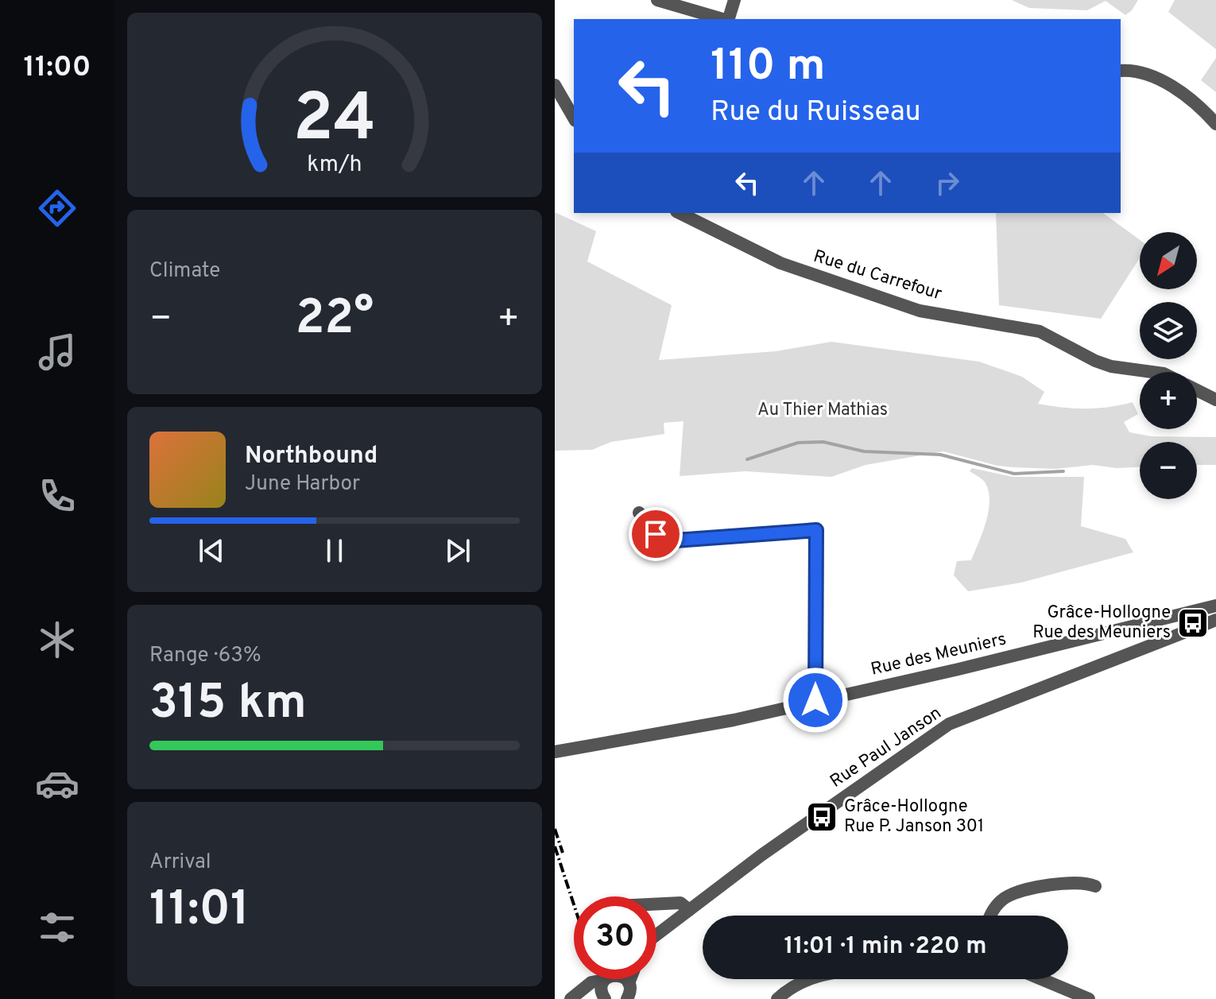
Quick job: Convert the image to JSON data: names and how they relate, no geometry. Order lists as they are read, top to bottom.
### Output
{
  "streets": {
    "street": ["Rue du Carrefour", "Rue des Meuniers", "Rue Paul Janson"]
  },
  "parks": ["Au Thier Mathias"],
  "places": {
    "bus stop": ["Grâce-Hollogne Rue des Meuniers", "Grâce-Hollogne Rue P. Janson 301"]
  },
  "north": "bottom left",
  "page": {
    "tabs": "11:00",
    "turn": ["110 m", "Rue du Ruisseau"],
    "tile": [
      "Climate",
      ["Range · 63%", "315 km"],
      ["Arrival", "11:01"]
    ],
    "map_buttons": ["+", "−"],
    "heat": ["−", "22°", "+"],
    "song": ["Northbound", "June Harbor"],
    "limit": "30",
    "trip": "11:01 · 1 min · 220 m",
    "gauge": ["24", "km/h"]
  }
}
